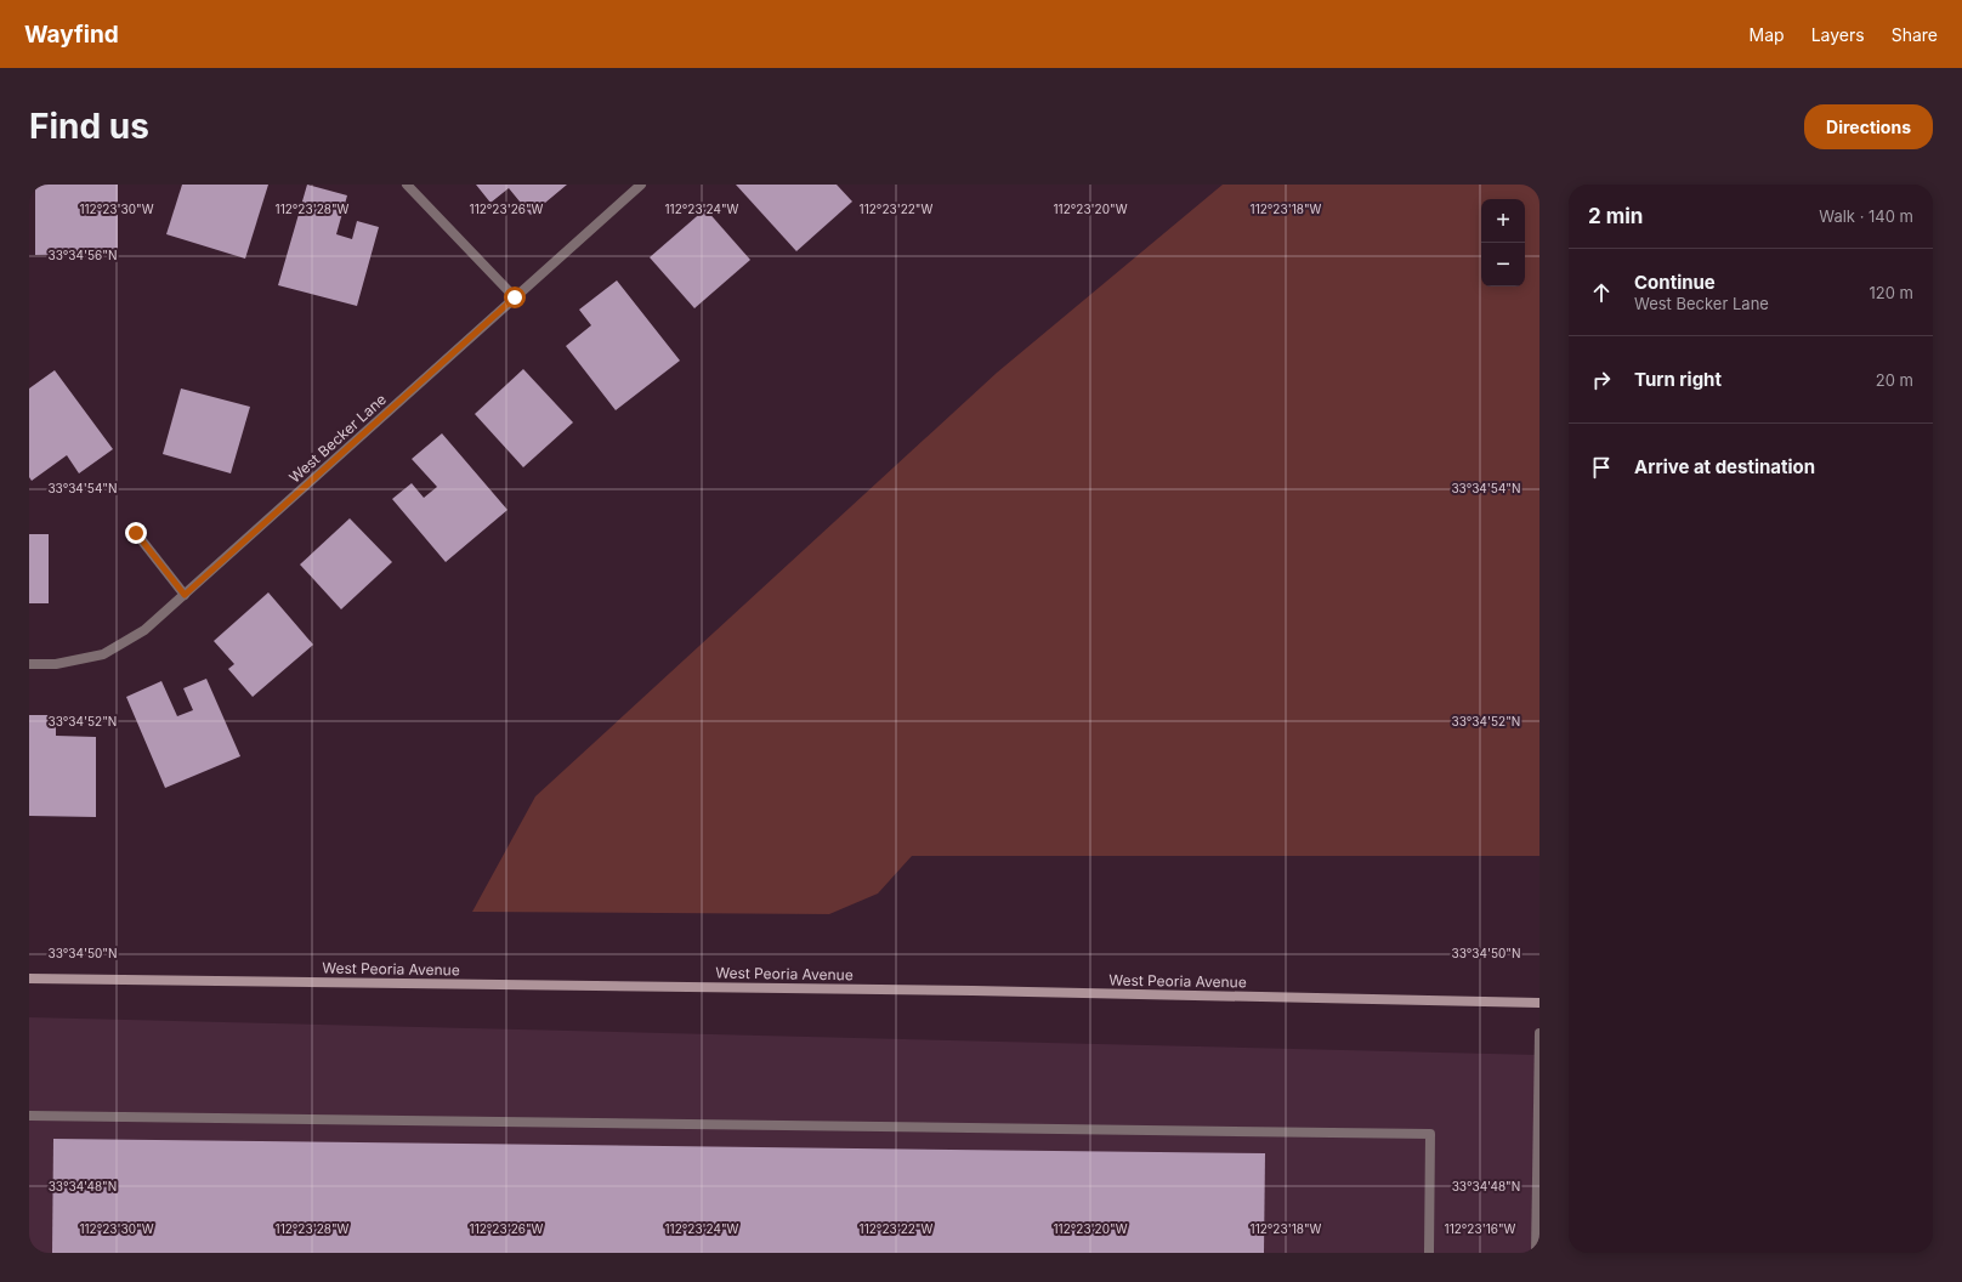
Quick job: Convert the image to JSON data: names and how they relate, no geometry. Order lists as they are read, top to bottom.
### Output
{
  "streets": {
    "main road": ["West Peoria Avenue"],
    "street": ["West Becker Lane"]
  },
  "page": {
    "header": "Wayfind",
    "nav": ["Map", "Layers", "Share"],
    "buttons": "Directions",
    "title": "Find us",
    "heading": ["2 min", "Walk · 140 m"],
    "map_buttons": ["+", "−"],
    "list": [
      ["Continue", "West Becker Lane", "120 m"],
      ["Turn right", "20 m"],
      "Arrive at destination"
    ]
  },
  "coordinates": [
    "112°23'30\"W",
    "112°23'28\"W",
    "112°23'26\"W",
    "112°23'24\"W",
    "112°23'22\"W",
    "112°23'20\"W",
    "112°23'18\"W",
    "33°34'56\"N",
    "33°34'54\"N",
    "33°34'52\"N",
    "33°34'50\"N",
    "33°34'48\"N",
    "112°23'16\"W"
  ]
}
